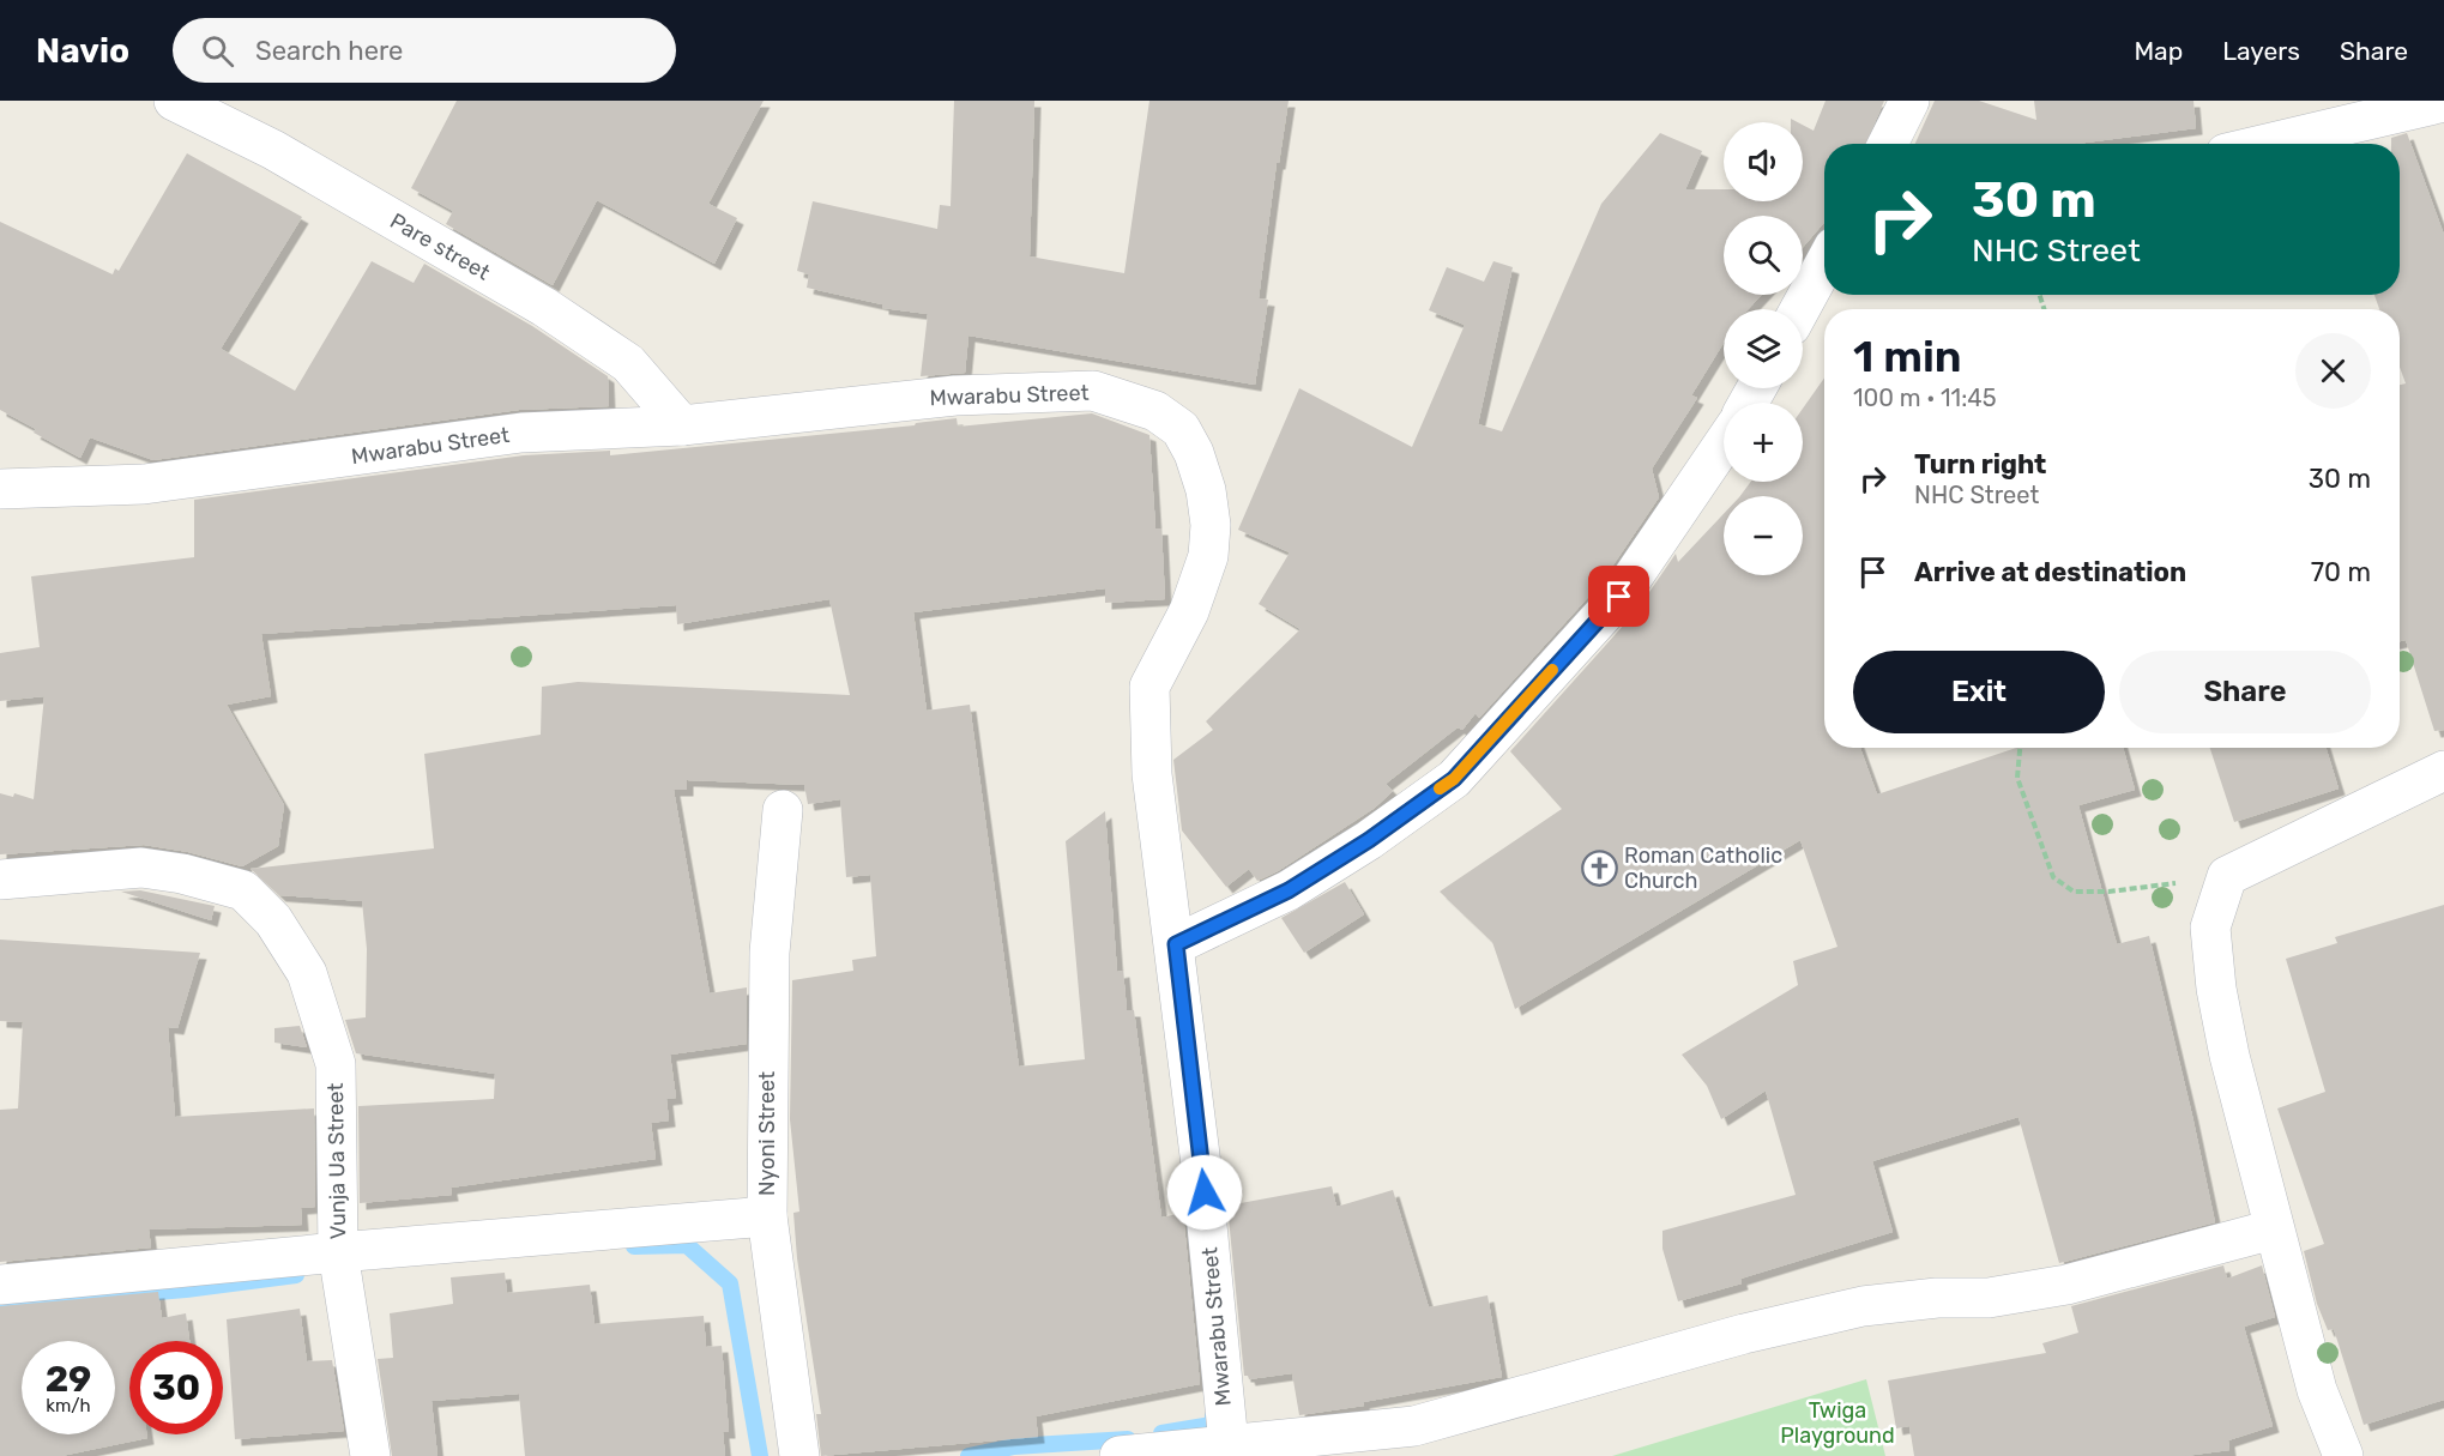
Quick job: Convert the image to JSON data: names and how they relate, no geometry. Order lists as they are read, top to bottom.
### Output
{
  "streets": {
    "street": [
      "Pare street",
      "Mwarabu Street",
      "Nyoni Street",
      "Vunja Ua Street"
    ]
  },
  "crossings": [
    ["Pare street", "Mwarabu Street"]
  ],
  "parks": ["Twiga Playground"],
  "places": {
    "church": ["Roman Catholic Church"]
  },
  "page": {
    "header": "Navio",
    "search": "Search here",
    "nav": ["Map", "Layers", "Share"],
    "map_buttons": ["+", "−"],
    "turn": ["30 m", "NHC Street"],
    "heading": ["1 min", "100 m · 11:45"],
    "list": [
      {
        "name": "Turn right",
        "note": "NHC Street",
        "value": "30 m"
      },
      {
        "name": "Arrive at destination",
        "value": "70 m"
      }
    ],
    "buttons": ["Exit", "Share"],
    "speed": "29 km/h",
    "limit": "30"
  }
}
